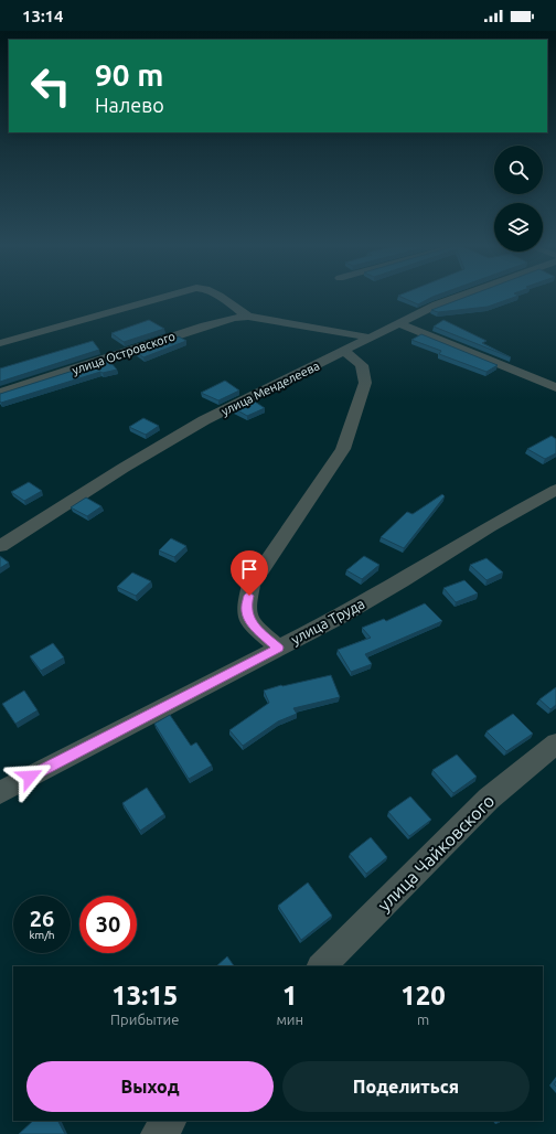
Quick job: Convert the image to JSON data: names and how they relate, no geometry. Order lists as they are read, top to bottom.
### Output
{
  "streets": {
    "street": [
      "улица Островского",
      "улица Менделеева",
      "улица Труда",
      "улица Чайковского"
    ]
  },
  "page": {
    "status": "13:14",
    "turn": ["90 m", "Налево"],
    "speed": "26 km/h",
    "limit": "30",
    "eta": [
      "13:15",
      "Прибытие",
      "1",
      "мин",
      "120",
      "m"
    ],
    "buttons": ["Выход", "Поделиться"]
  }
}
